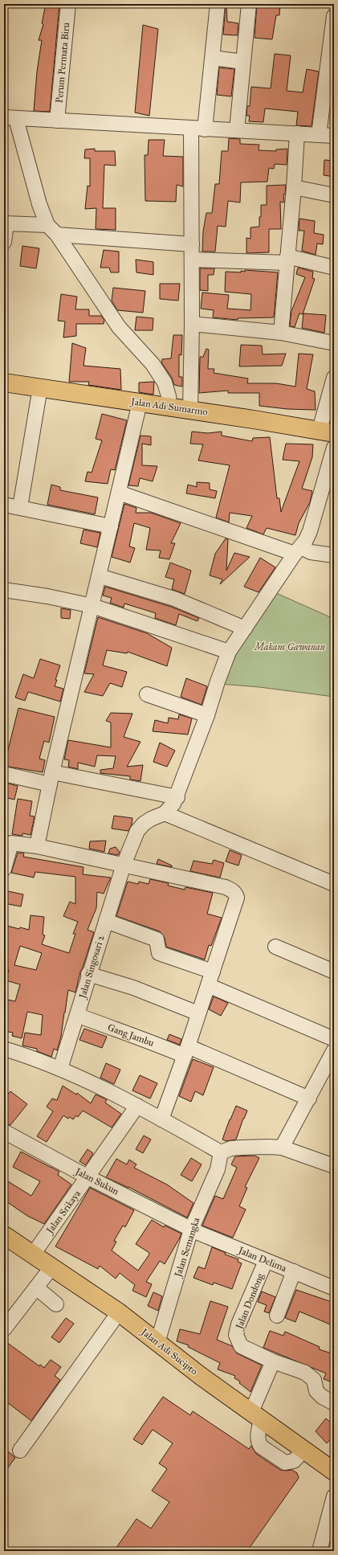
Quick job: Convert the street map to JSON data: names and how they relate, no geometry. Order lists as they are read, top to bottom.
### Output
{
  "streets": {
    "main road": ["Jalan Adi Sumarmo", "Jalan Adi Sucipto"],
    "street": [
      "Perum Permata Biru",
      "Jalan Singosari 2",
      "Gang Jambu",
      "Jalan Sukun",
      "Jalan Srikaya",
      "Jalan Semangka",
      "Jalan Delima",
      "Jalan Dondong"
    ]
  },
  "crossings": [
    ["Jalan Singosari 2", "Gang Jambu"],
    ["Jalan Sukun", "Jalan Srikaya"],
    ["Jalan Sukun", "Jalan Semangka"],
    ["Jalan Sukun", "Jalan Delima"],
    ["Jalan Srikaya", "Jalan Adi Sucipto"],
    ["Jalan Semangka", "Jalan Delima"],
    ["Jalan Semangka", "Jalan Adi Sucipto"],
    ["Jalan Delima", "Jalan Dondong"]
  ],
  "parks": ["Makam Gawanan"]
}
